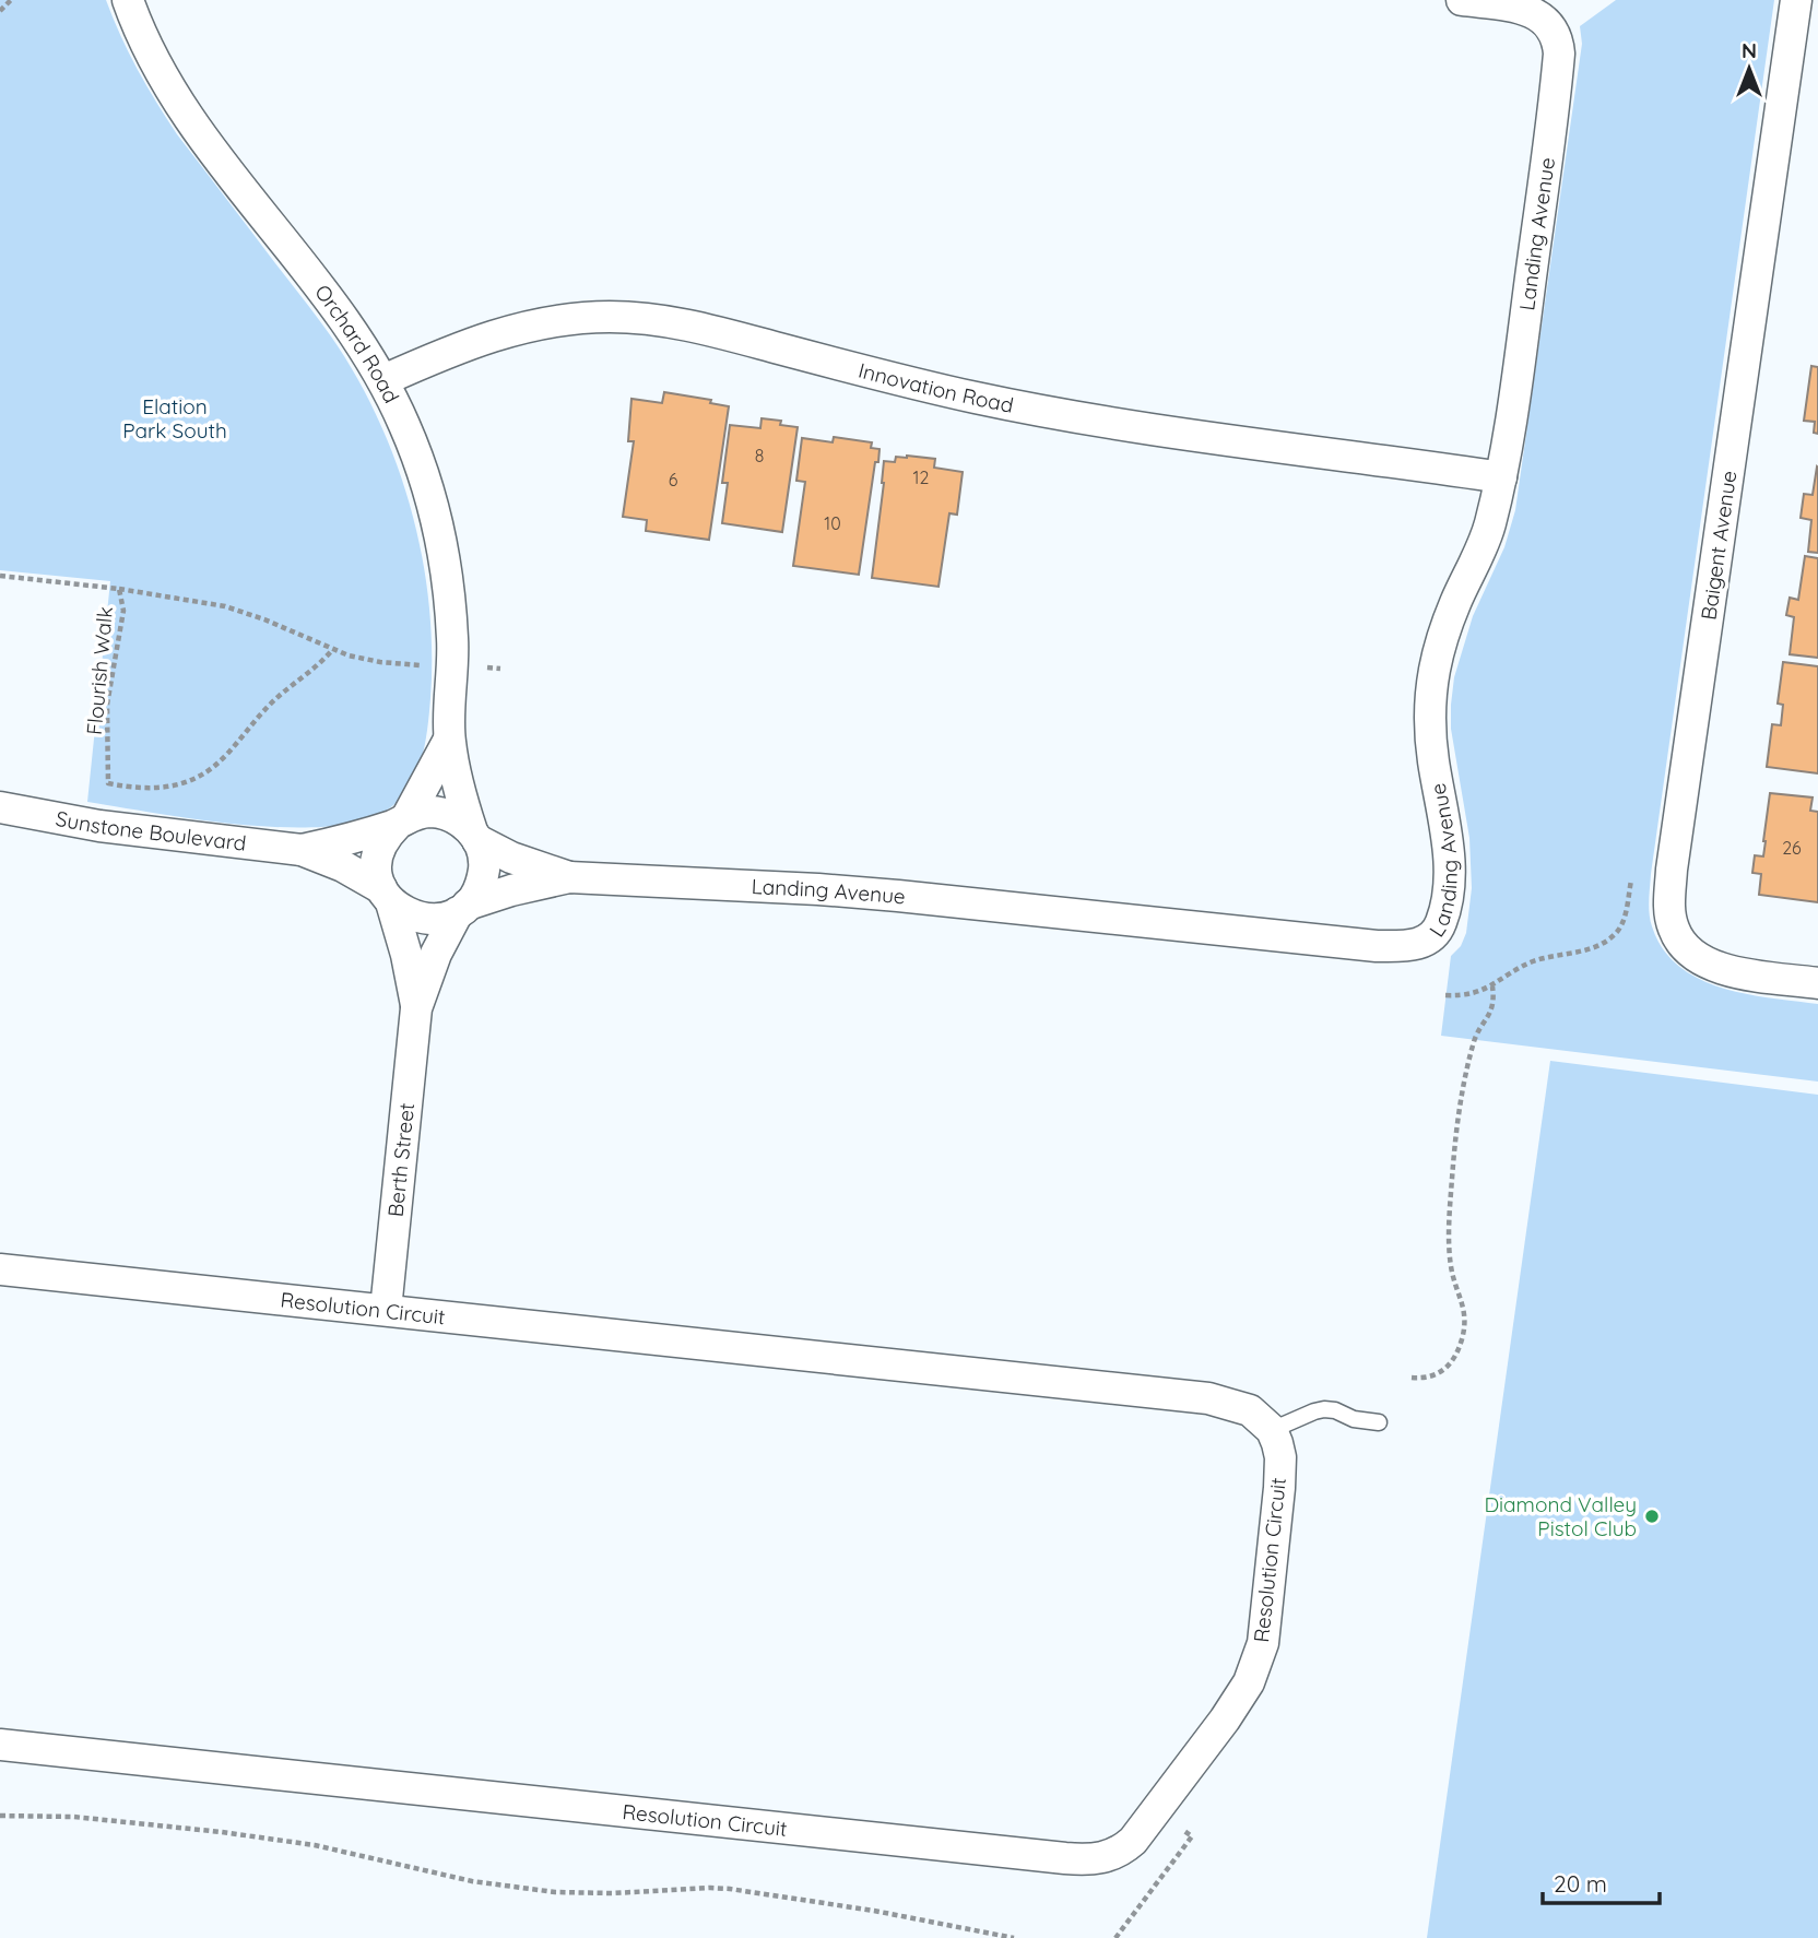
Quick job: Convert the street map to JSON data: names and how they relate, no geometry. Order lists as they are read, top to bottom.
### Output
{
  "streets": {
    "street": [
      "Landing Avenue",
      "Orchard Road",
      "Innovation Road",
      "Baigent Avenue",
      "Sunstone Boulevard",
      "Berth Street",
      "Resolution Circuit"
    ],
    "path": ["Flourish Walk"]
  },
  "crossings": [
    ["Landing Avenue", "Orchard Road"],
    ["Landing Avenue", "Innovation Road"],
    ["Landing Avenue", "Sunstone Boulevard"],
    ["Landing Avenue", "Berth Street"],
    ["Orchard Road", "Innovation Road"],
    ["Orchard Road", "Sunstone Boulevard"],
    ["Orchard Road", "Berth Street"],
    ["Sunstone Boulevard", "Berth Street"],
    ["Berth Street", "Resolution Circuit"]
  ],
  "parks": ["Elation Park South"],
  "places": ["Diamond Valley Pistol Club"],
  "house_numbers": [
    "8",
    "12",
    "6",
    "10",
    "26"
  ],
  "scale_bar": "20 m",
  "north": "top"
}
